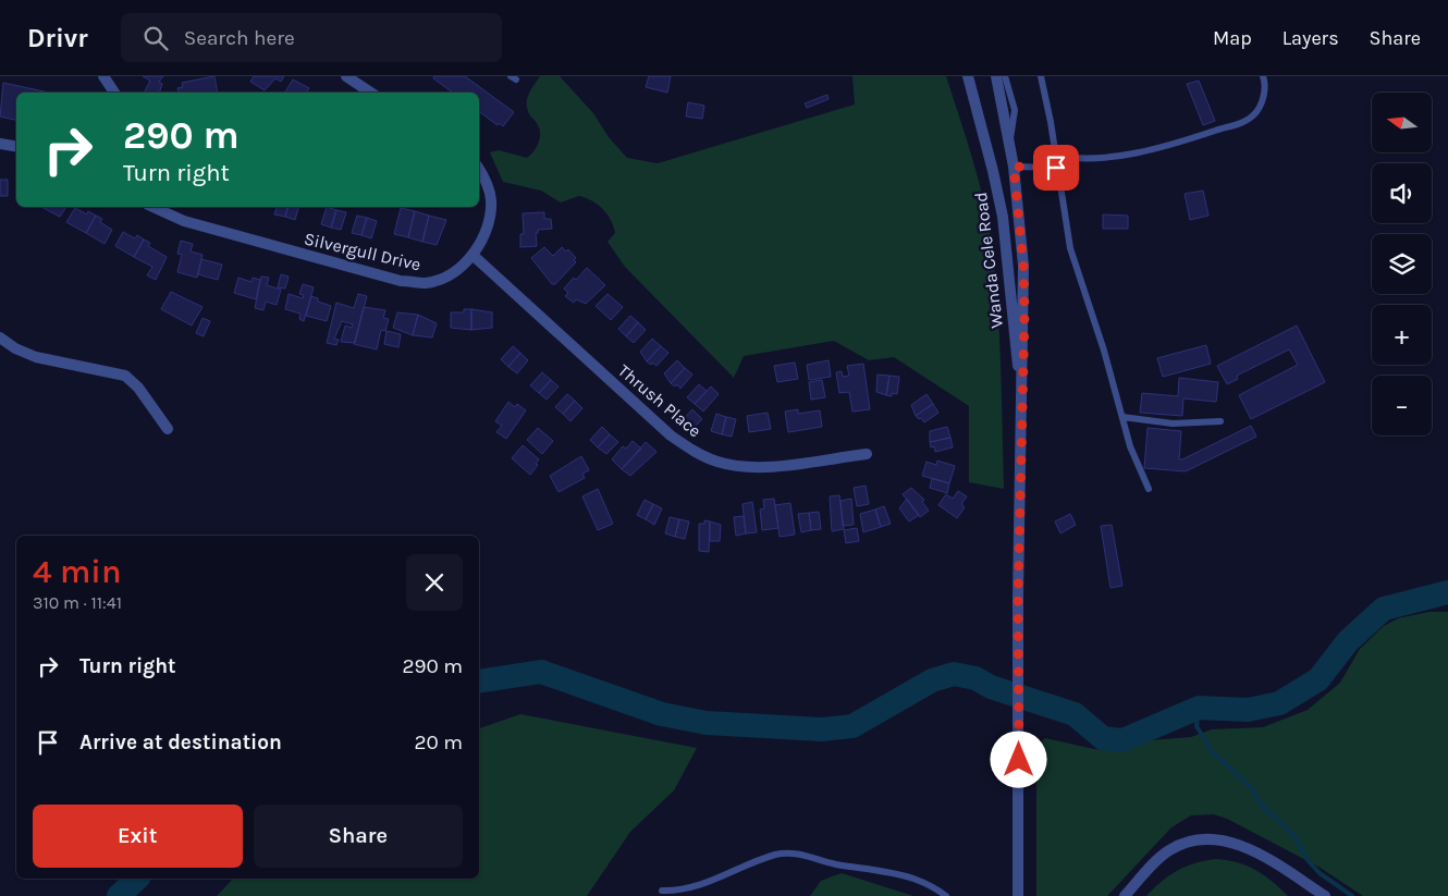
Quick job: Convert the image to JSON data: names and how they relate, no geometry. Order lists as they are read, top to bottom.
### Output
{
  "streets": {
    "street": ["Silvergull Drive", "Wanda Cele Road", "Thrush Place"]
  },
  "crossings": [
    ["Silvergull Drive", "Thrush Place"]
  ],
  "north": "left",
  "page": {
    "header": "Drivr",
    "search": "Search here",
    "nav": ["Map", "Layers", "Share"],
    "map_buttons": ["+", "−"],
    "turn": ["290 m", "Turn right"],
    "heading": ["4 min", "310 m · 11:41"],
    "list": [
      {
        "name": "Turn right",
        "value": "290 m"
      },
      {
        "name": "Arrive at destination",
        "value": "20 m"
      }
    ],
    "buttons": ["Exit", "Share"]
  }
}
